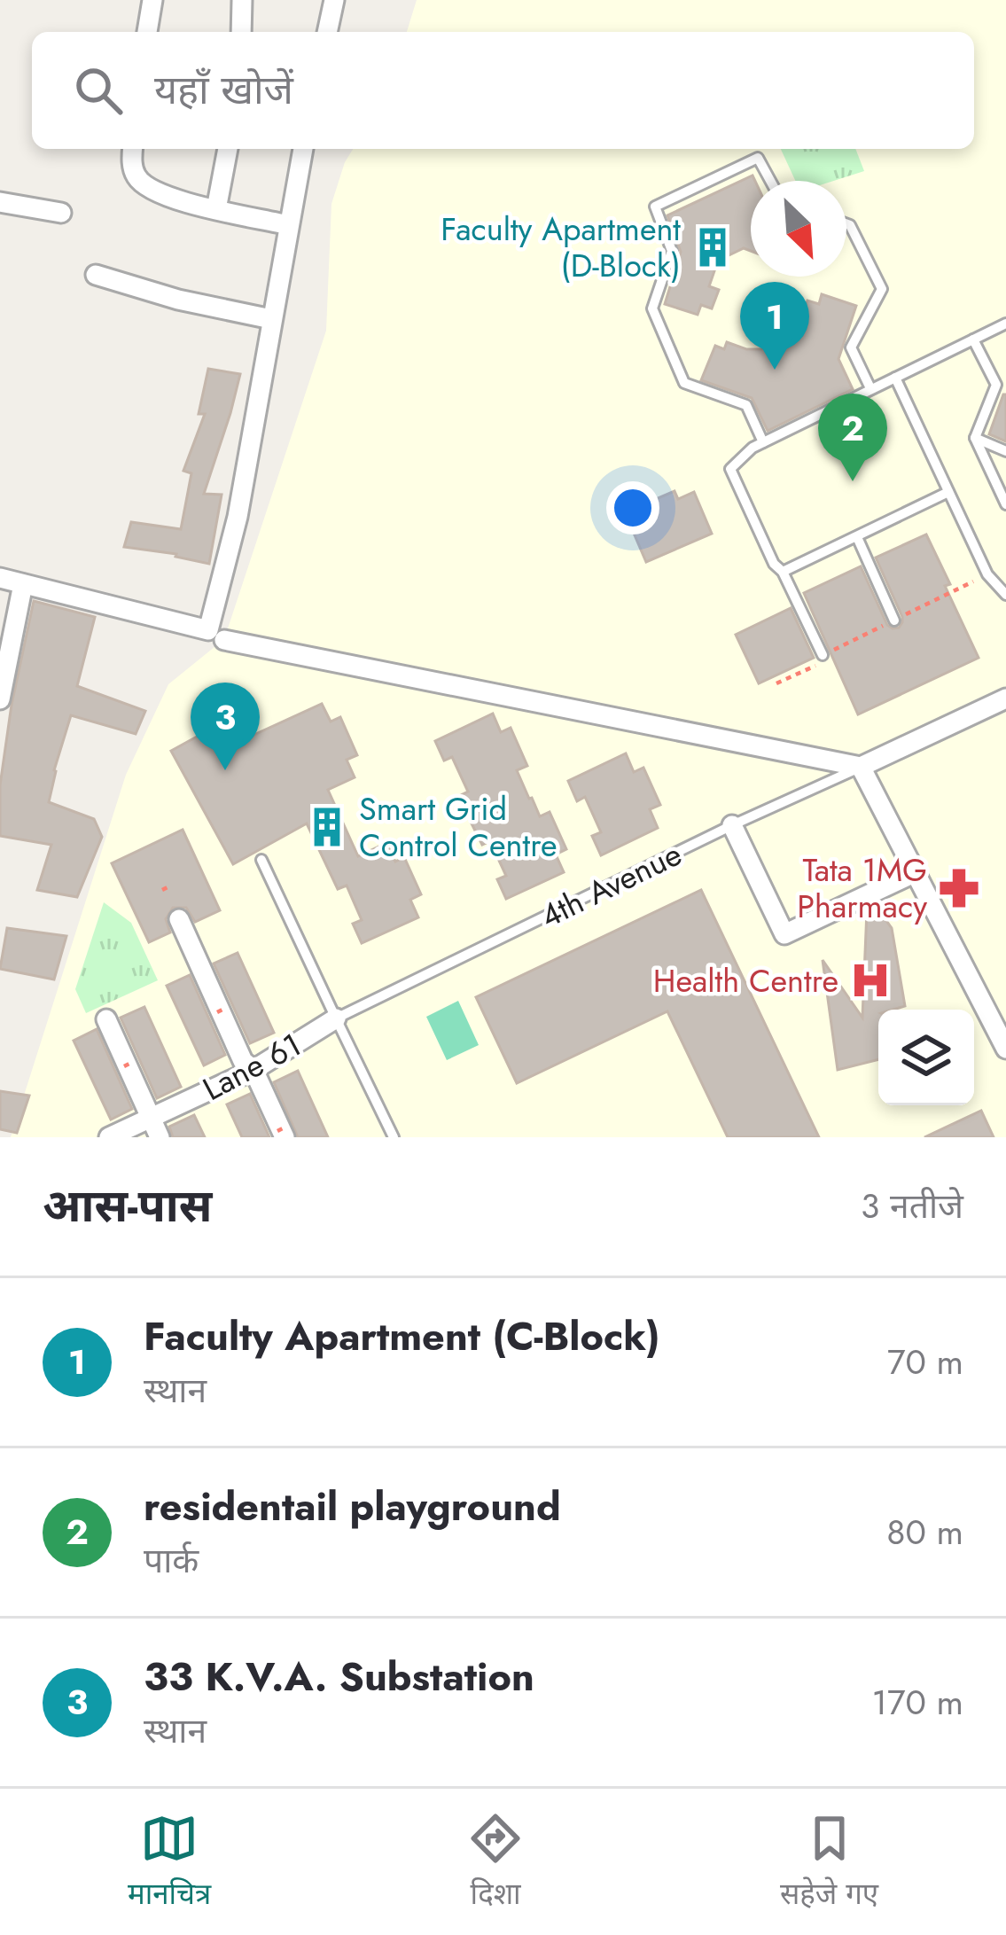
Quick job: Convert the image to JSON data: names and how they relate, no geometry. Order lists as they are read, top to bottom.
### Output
{
  "streets": {
    "street": ["4th Avenue", "Lane 61"]
  },
  "crossings": [
    ["4th Avenue", "Lane 61"]
  ],
  "places": {
    "building": ["Faculty Apartment (D-Block)", "Smart Grid Control Centre"],
    "pharmacy": ["Tata 1MG Pharmacy"],
    "hospital": ["Health Centre"]
  },
  "north": "bottom right",
  "page": {
    "search": "यहाँ खोजें",
    "pins": ["1", "2", "3"],
    "heading": ["आस-पास", "3 नतीजे"],
    "list": [
      {
        "mark": "1",
        "name": "Faculty Apartment (C-Block)",
        "note": "स्थान",
        "value": "70 m"
      },
      {
        "mark": "2",
        "name": "residentail playground",
        "note": "पार्क",
        "value": "80 m"
      },
      {
        "mark": "3",
        "name": "33 K.V.A. Substation",
        "note": "स्थान",
        "value": "170 m"
      }
    ],
    "nav": ["मानचित्र", "दिशा", "सहेजे गए"]
  }
}
